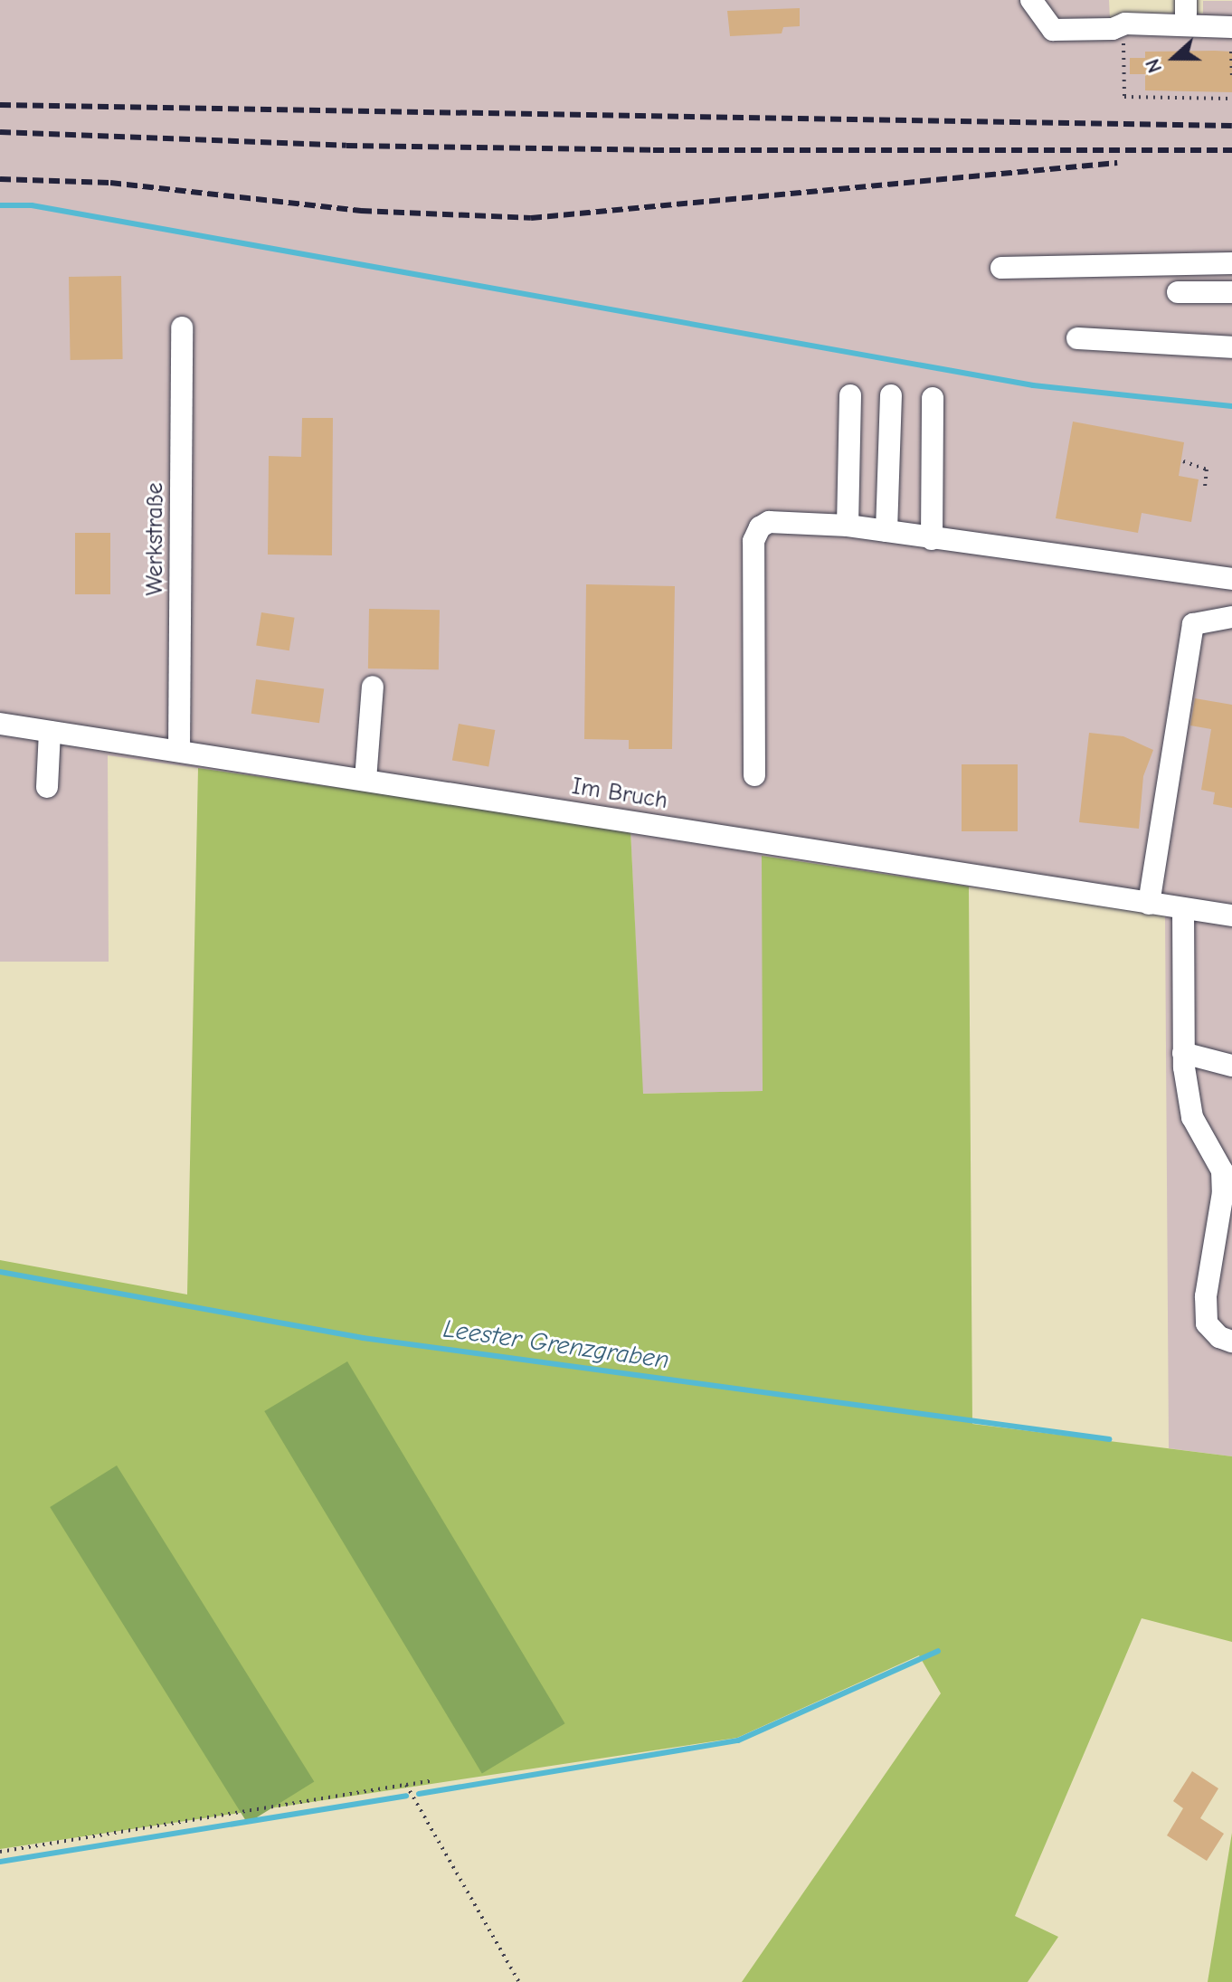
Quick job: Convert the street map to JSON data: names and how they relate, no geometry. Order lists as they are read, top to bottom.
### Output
{
  "streets": {
    "street": ["Werkstraße", "Im Bruch"]
  },
  "crossings": [
    ["Werkstraße", "Im Bruch"]
  ],
  "water": ["Leester Grenzgraben"],
  "north": "left"
}
